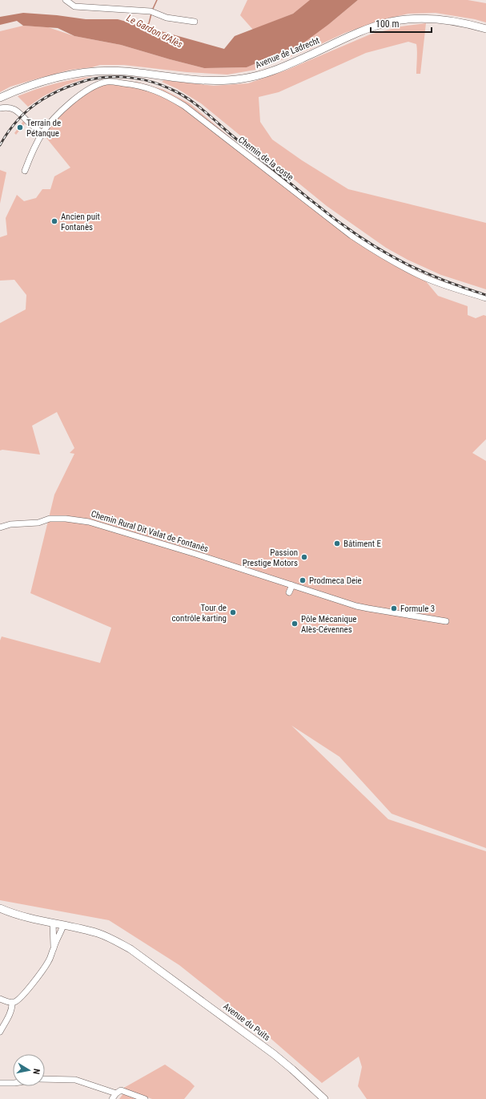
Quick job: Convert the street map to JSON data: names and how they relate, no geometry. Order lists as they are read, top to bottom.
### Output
{
  "streets": {
    "main road": ["Avenue de Ladrecht", "Avenue du Puits"],
    "street": ["Chemin de la coste", "Chemin Rural Dit Valat de Fontanès"]
  },
  "water": ["Le Gardon d'Alès"],
  "places": [
    "Terrain de Pétanque",
    "Ancien puit Fontanès",
    "Bâtiment E",
    "Passion Prestige Motors",
    "Prodmeca Deie",
    "Formule 3",
    "Tour de contrôle karting",
    "Pôle Mécanique Alès-Cévennes"
  ],
  "scale_bar": "100 m",
  "north": "right"
}
